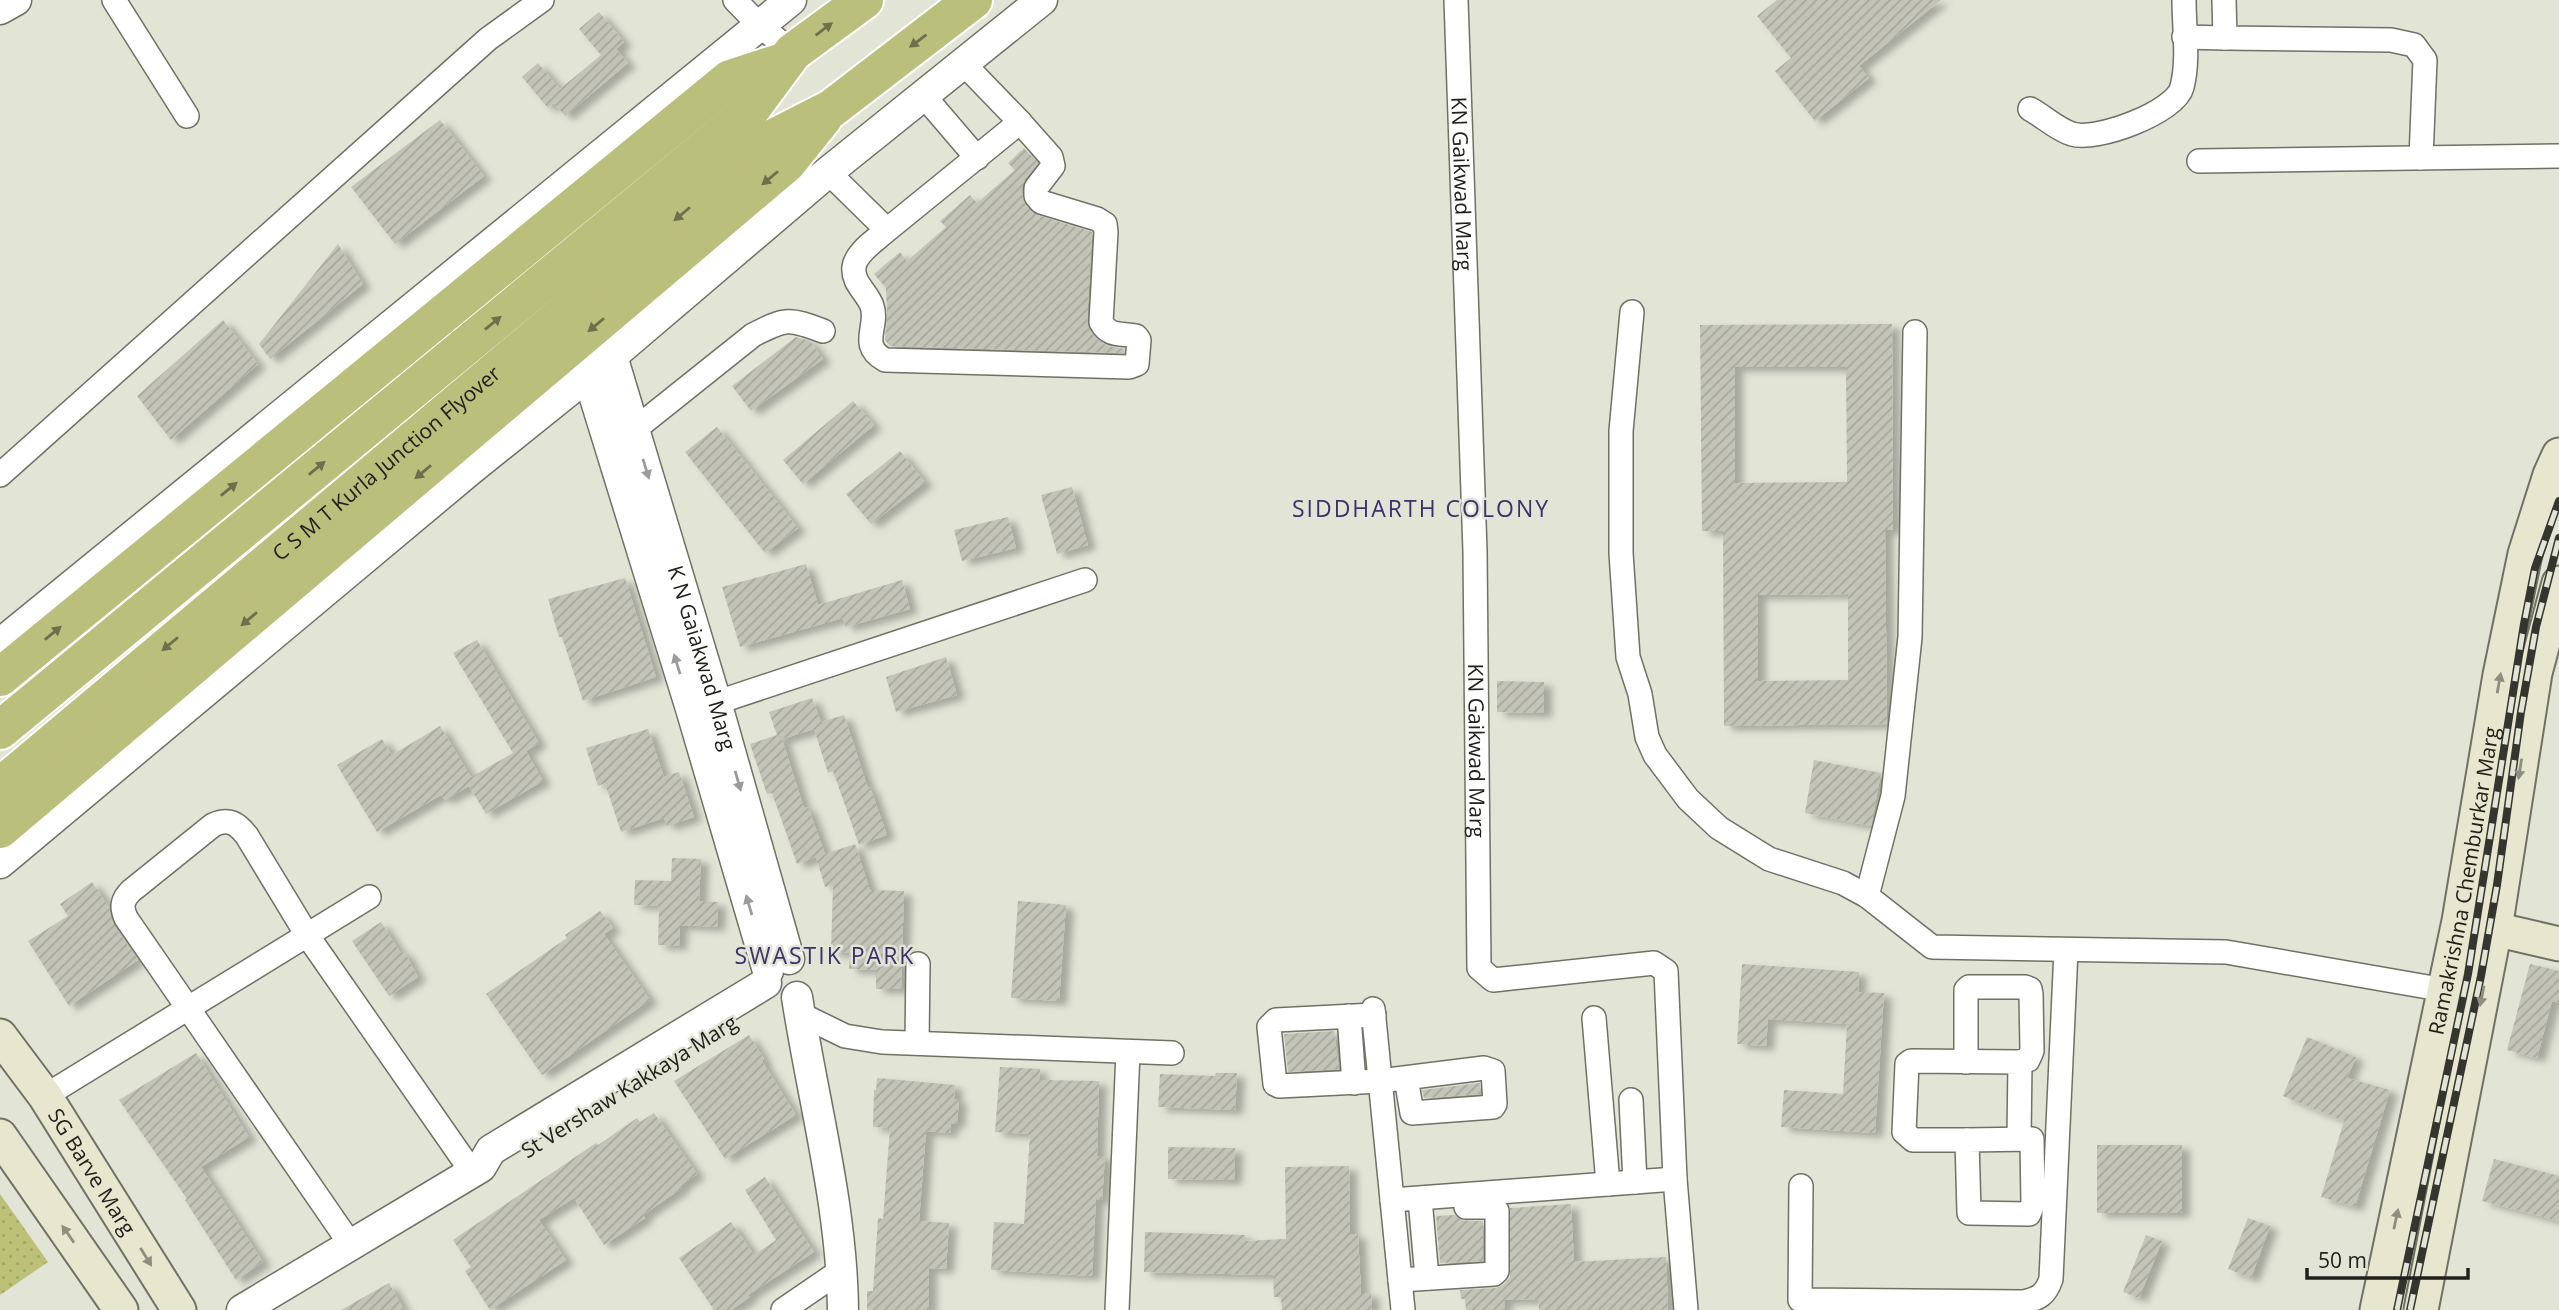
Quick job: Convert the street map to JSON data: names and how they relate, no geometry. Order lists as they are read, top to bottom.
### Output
{
  "streets": {
    "highway": ["C S M T Kurla Junction Flyover"],
    "main road": ["Ramakrishna Chemburkar Marg", "SG Barve Marg"],
    "street": ["KN Gaikwad Marg", "K N Gaiakwad Marg", "St Vershaw Kakkaya Marg"]
  },
  "crossings": [
    ["K N Gaiakwad Marg", "St Vershaw Kakkaya Marg"]
  ],
  "districts": ["SIDDHARTH COLONY", "SWASTIK PARK"],
  "scale_bar": "50 m"
}
